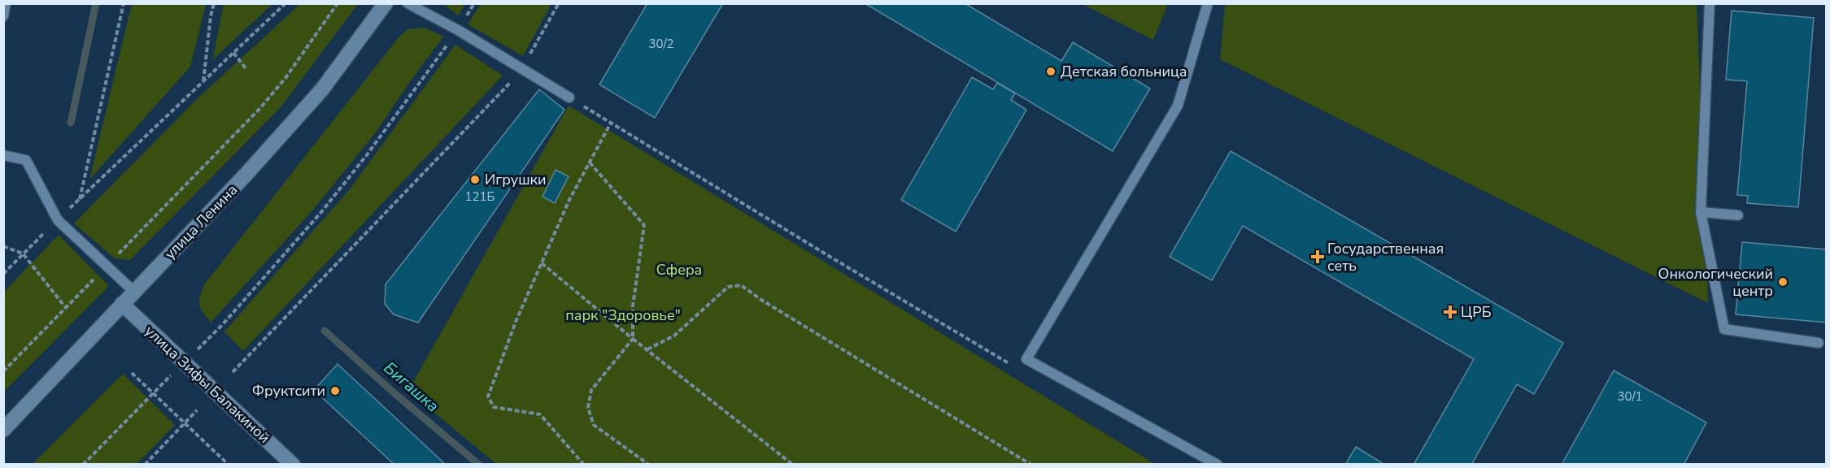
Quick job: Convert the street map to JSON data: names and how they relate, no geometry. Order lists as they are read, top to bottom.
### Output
{
  "streets": {
    "main road": ["улица Ленина", "улица Зифы Балакиной"]
  },
  "crossings": [
    ["улица Ленина", "улица Зифы Балакиной"]
  ],
  "water": ["Бигашка"],
  "parks": ["Сфера", "парк \"Здоровье\""],
  "places": {
    "other": [
      "Детская больница",
      "Игрушки",
      "Онкологический центр",
      "Фруктсити"
    ],
    "health": ["Государственная сеть", "ЦРБ"]
  },
  "house_numbers": ["30/2", "121Б", "30/1"]
}
